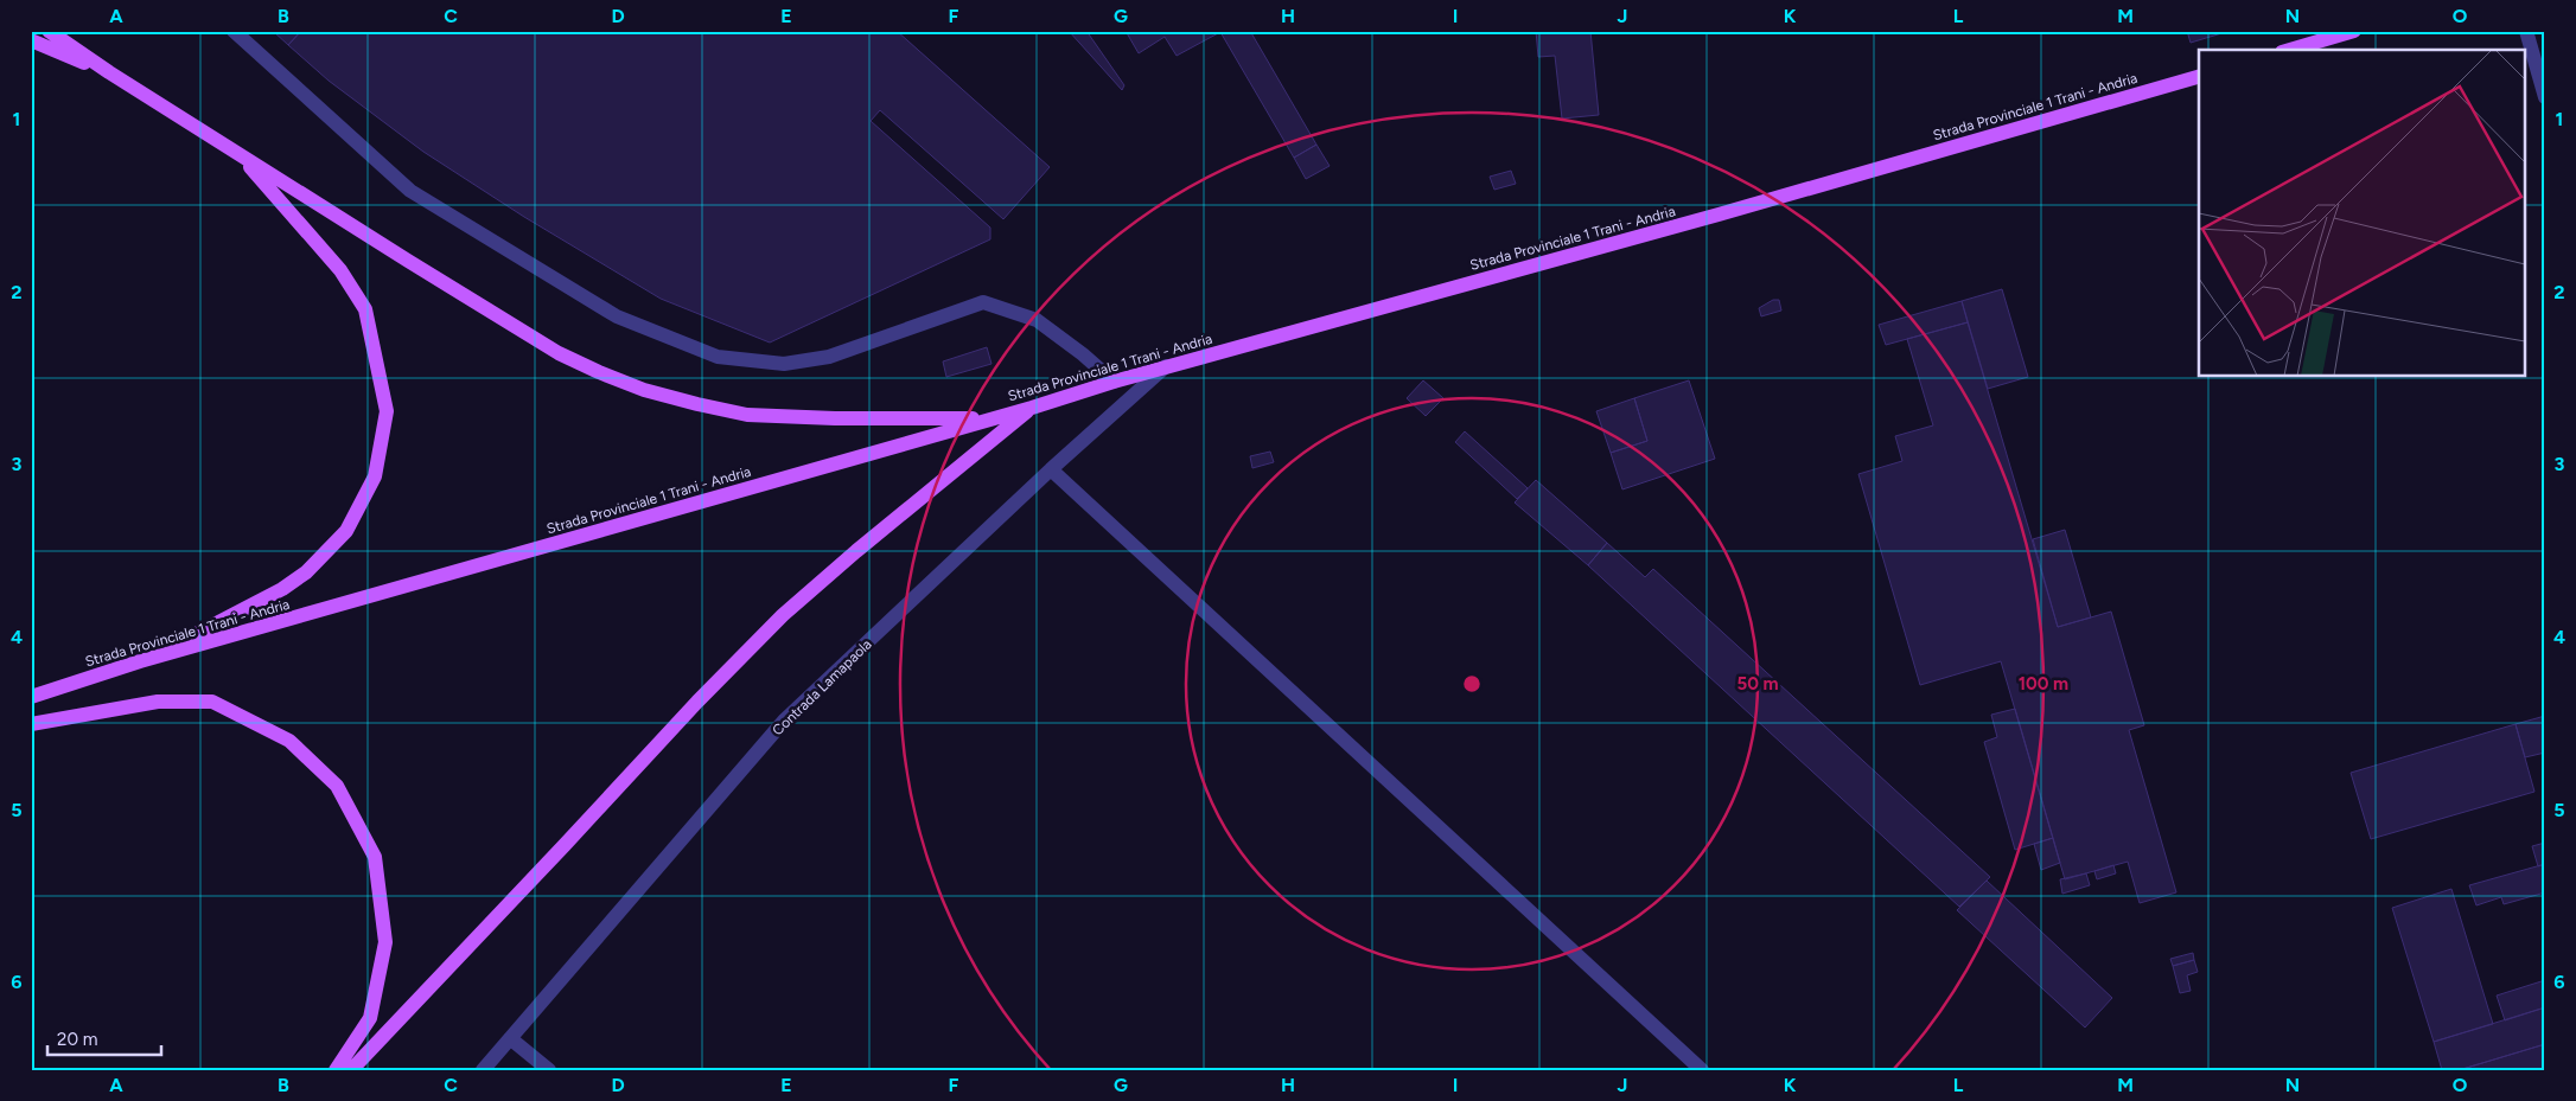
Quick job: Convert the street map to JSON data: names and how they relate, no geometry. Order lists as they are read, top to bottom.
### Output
{
  "streets": {
    "main road": ["Strada Provinciale 1 Trani - Andria"],
    "street": ["Contrada Lamapaola"]
  },
  "crossings": [
    ["Strada Provinciale 1 Trani - Andria", "Contrada Lamapaola"]
  ],
  "scale_bar": "20 m",
  "grid": {
    "columns": [
      "A",
      "B",
      "C",
      "D",
      "E",
      "F",
      "G",
      "H",
      "I",
      "J",
      "K",
      "L",
      "M",
      "N",
      "O"
    ],
    "rows": [
      "1",
      "2",
      "3",
      "4",
      "5",
      "6"
    ]
  },
  "rings": ["50 m", "100 m"]
}
